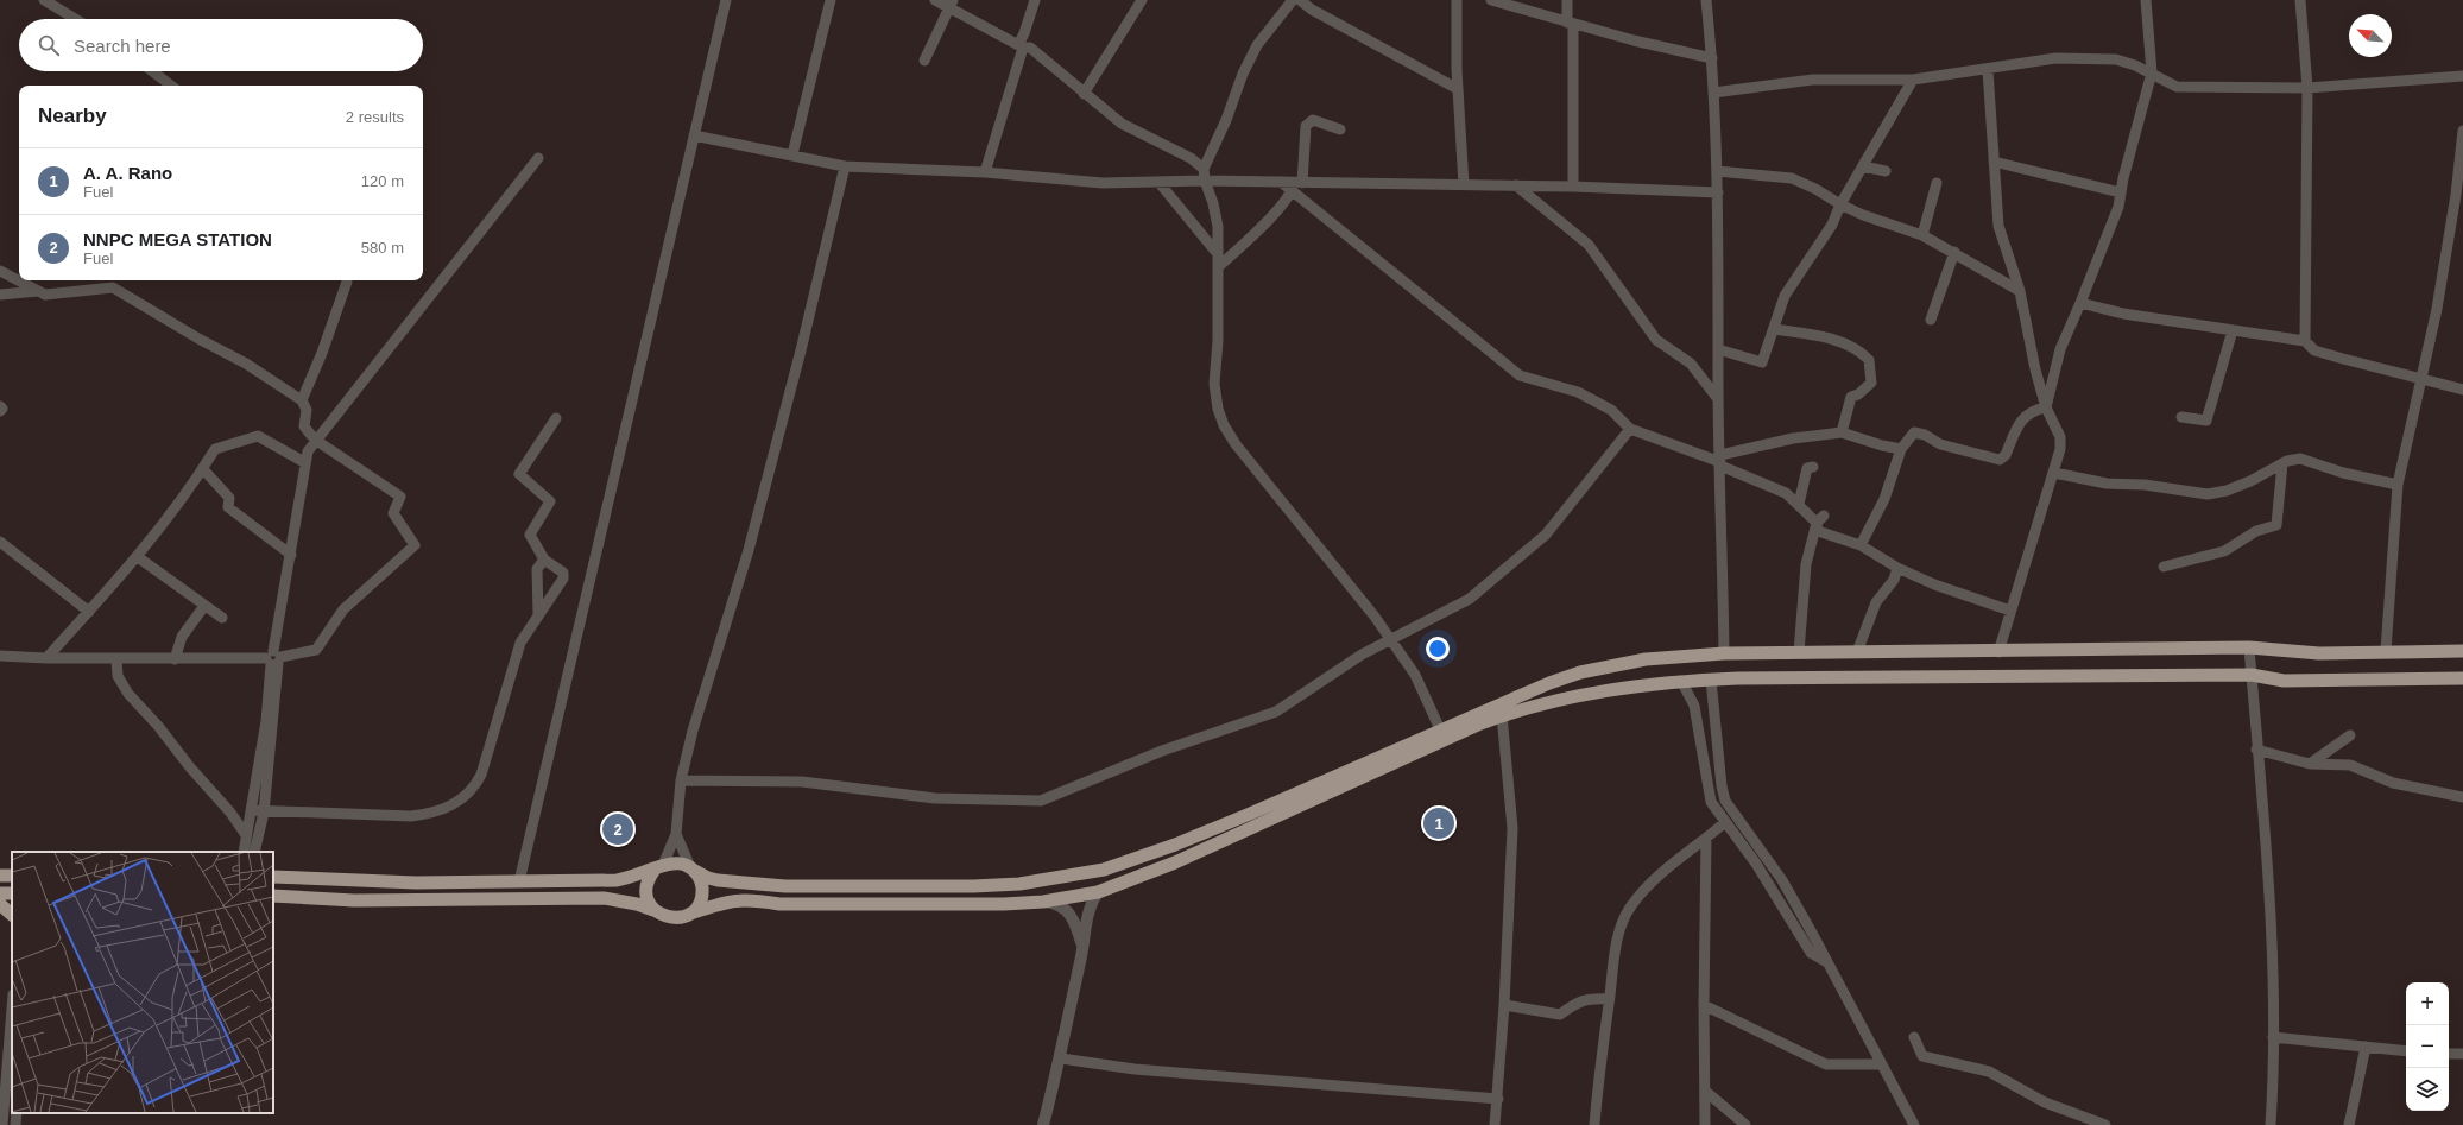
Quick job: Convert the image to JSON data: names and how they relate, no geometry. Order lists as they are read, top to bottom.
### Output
{
  "north": "top left",
  "page": {
    "search": "Search here",
    "heading": ["Nearby", "2 results"],
    "list": [
      {
        "mark": "1",
        "name": "A. A. Rano",
        "note": "Fuel",
        "value": "120 m"
      },
      {
        "mark": "2",
        "name": "NNPC MEGA STATION",
        "note": "Fuel",
        "value": "580 m"
      }
    ],
    "pins": ["1", "2"],
    "map_buttons": ["+", "−"]
  }
}
